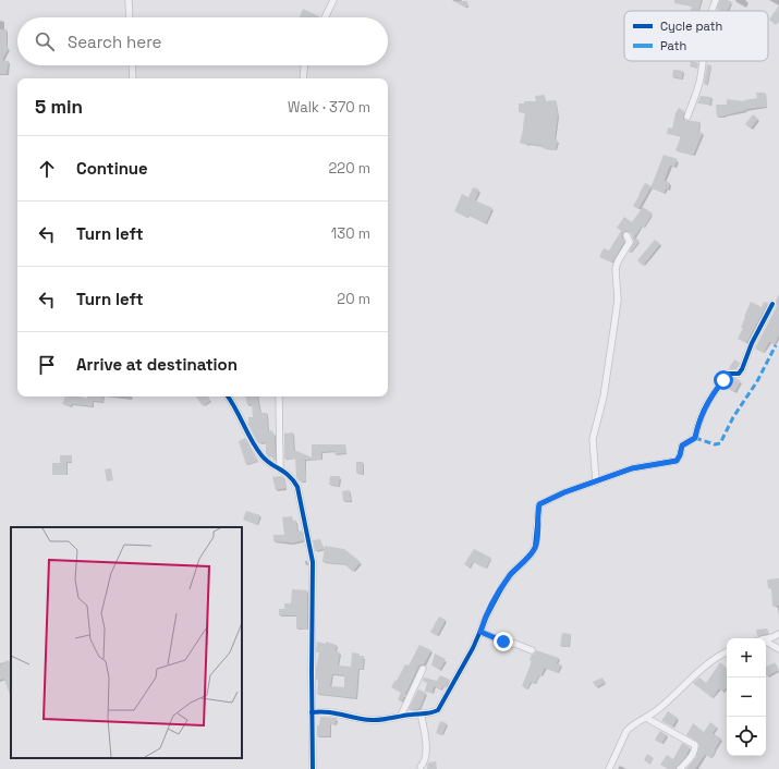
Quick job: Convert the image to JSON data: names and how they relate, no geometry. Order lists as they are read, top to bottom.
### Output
{
  "legend": ["Cycle path", "Path"],
  "page": {
    "search": "Search here",
    "heading": ["5 min", "Walk · 370 m"],
    "list": [
      ["Continue", "220 m"],
      ["Turn left", "130 m"],
      ["Turn left", "20 m"],
      "Arrive at destination"
    ],
    "map_buttons": ["+", "−"]
  }
}
